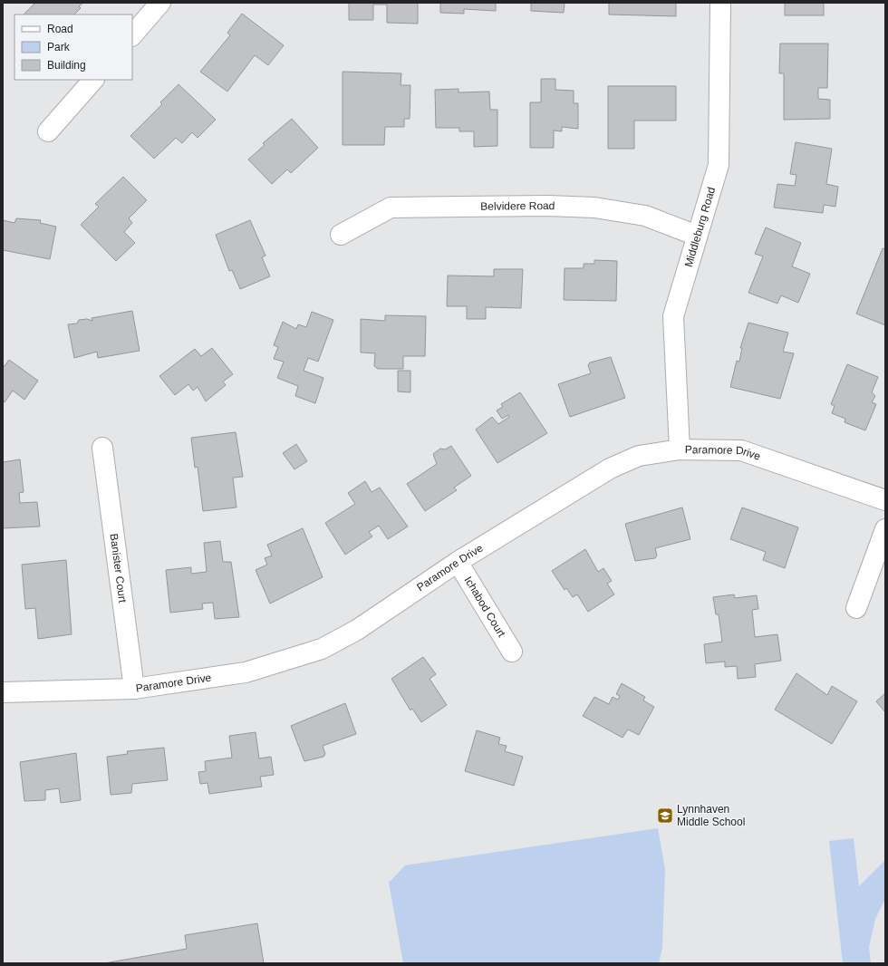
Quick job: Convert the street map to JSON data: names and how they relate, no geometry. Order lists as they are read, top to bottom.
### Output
{
  "streets": {
    "street": [
      "Belvidere Road",
      "Middleburg Road",
      "Paramore Drive",
      "Banister Court",
      "Ichabod Court"
    ]
  },
  "crossings": [
    ["Belvidere Road", "Middleburg Road"],
    ["Middleburg Road", "Paramore Drive"],
    ["Paramore Drive", "Banister Court"],
    ["Paramore Drive", "Ichabod Court"]
  ],
  "places": {
    "school or university": ["Lynnhaven Middle School"]
  },
  "legend": ["Road", "Park", "Building"]
}
